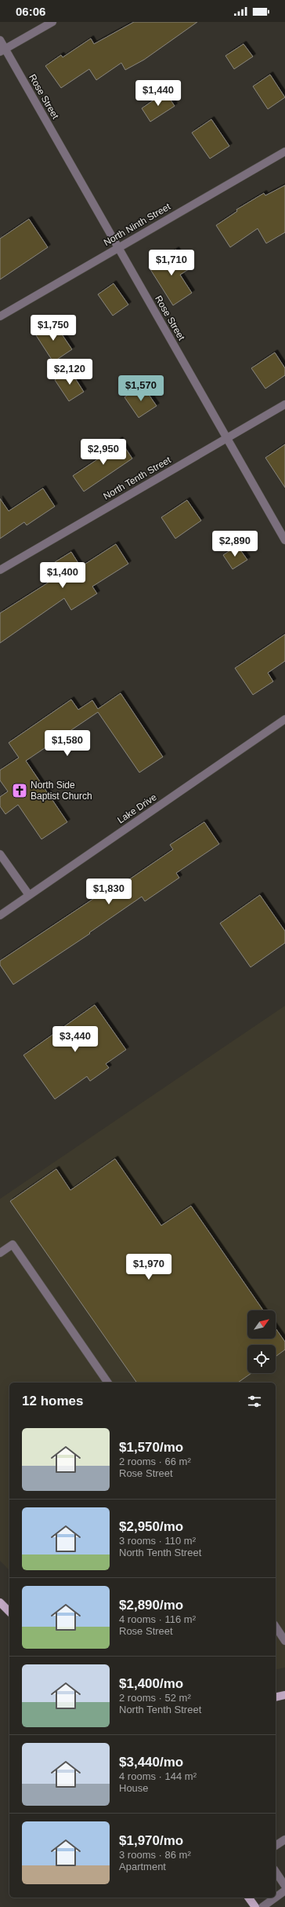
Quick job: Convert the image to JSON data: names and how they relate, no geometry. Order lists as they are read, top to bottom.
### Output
{
  "streets": {
    "street": [
      "Rose Street",
      "North Ninth Street",
      "North Tenth Street",
      "Lake Drive"
    ]
  },
  "crossings": [
    ["Rose Street", "North Ninth Street"],
    ["Rose Street", "North Tenth Street"]
  ],
  "places": {
    "church": ["North Side Baptist Church"]
  },
  "north": "top right",
  "page": {
    "status": "06:06",
    "price": [
      "$1,440",
      "$1,710",
      "$1,750",
      "$2,120",
      "$1,570",
      "$2,950",
      "$2,890",
      "$1,400",
      "$1,580",
      "$1,830",
      "$3,440",
      "$1,970"
    ],
    "heading": "12 homes",
    "list": [
      {
        "name": "$1,570/mo",
        "note": "2 rooms · 66 m² · Rose Street"
      },
      {
        "name": "$2,950/mo",
        "note": "3 rooms · 110 m² · North Tenth Street"
      },
      {
        "name": "$2,890/mo",
        "note": "4 rooms · 116 m² · Rose Street"
      },
      {
        "name": "$1,400/mo",
        "note": "2 rooms · 52 m² · North Tenth Street"
      },
      {
        "name": "$3,440/mo",
        "note": "4 rooms · 144 m² · House"
      },
      {
        "name": "$1,970/mo",
        "note": "3 rooms · 86 m² · Apartment"
      }
    ]
  }
}
